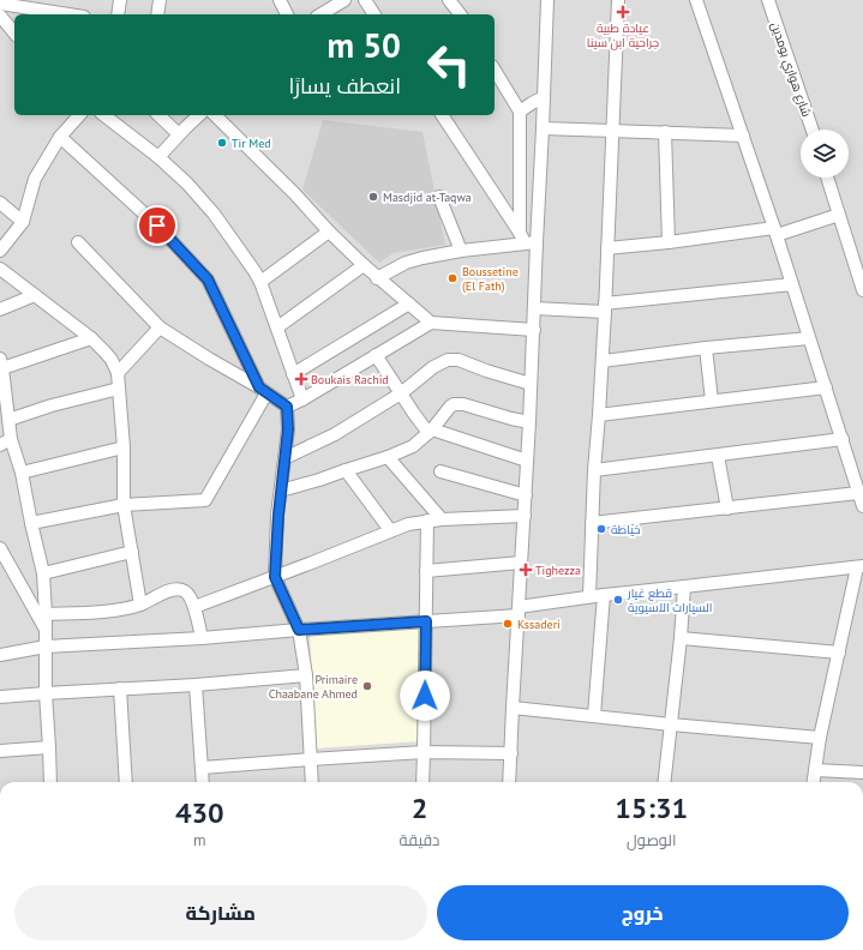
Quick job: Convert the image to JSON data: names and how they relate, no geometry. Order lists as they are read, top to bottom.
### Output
{
  "streets": {
    "street": ["شارع هواري بومدين"]
  },
  "places": {
    "health": ["عيادة طبية جراحية ابن سينا", "Boukais Rachid", "Tighezza"],
    "other": [
      "Tir Med",
      "Masdjid at-Taqwa",
      "Boussetine (El Fath)",
      "خياطة",
      "قطع غيار السيارات الآسيوية",
      "Kssaderi",
      "Primaire Chaabane Ahmed"
    ]
  },
  "page": {
    "turn": ["50 m", "انعطف يسارًا"],
    "eta": [
      "15:31",
      "الوصول",
      "2",
      "دقيقة",
      "430",
      "m"
    ],
    "buttons": ["خروج", "مشاركة"]
  }
}
